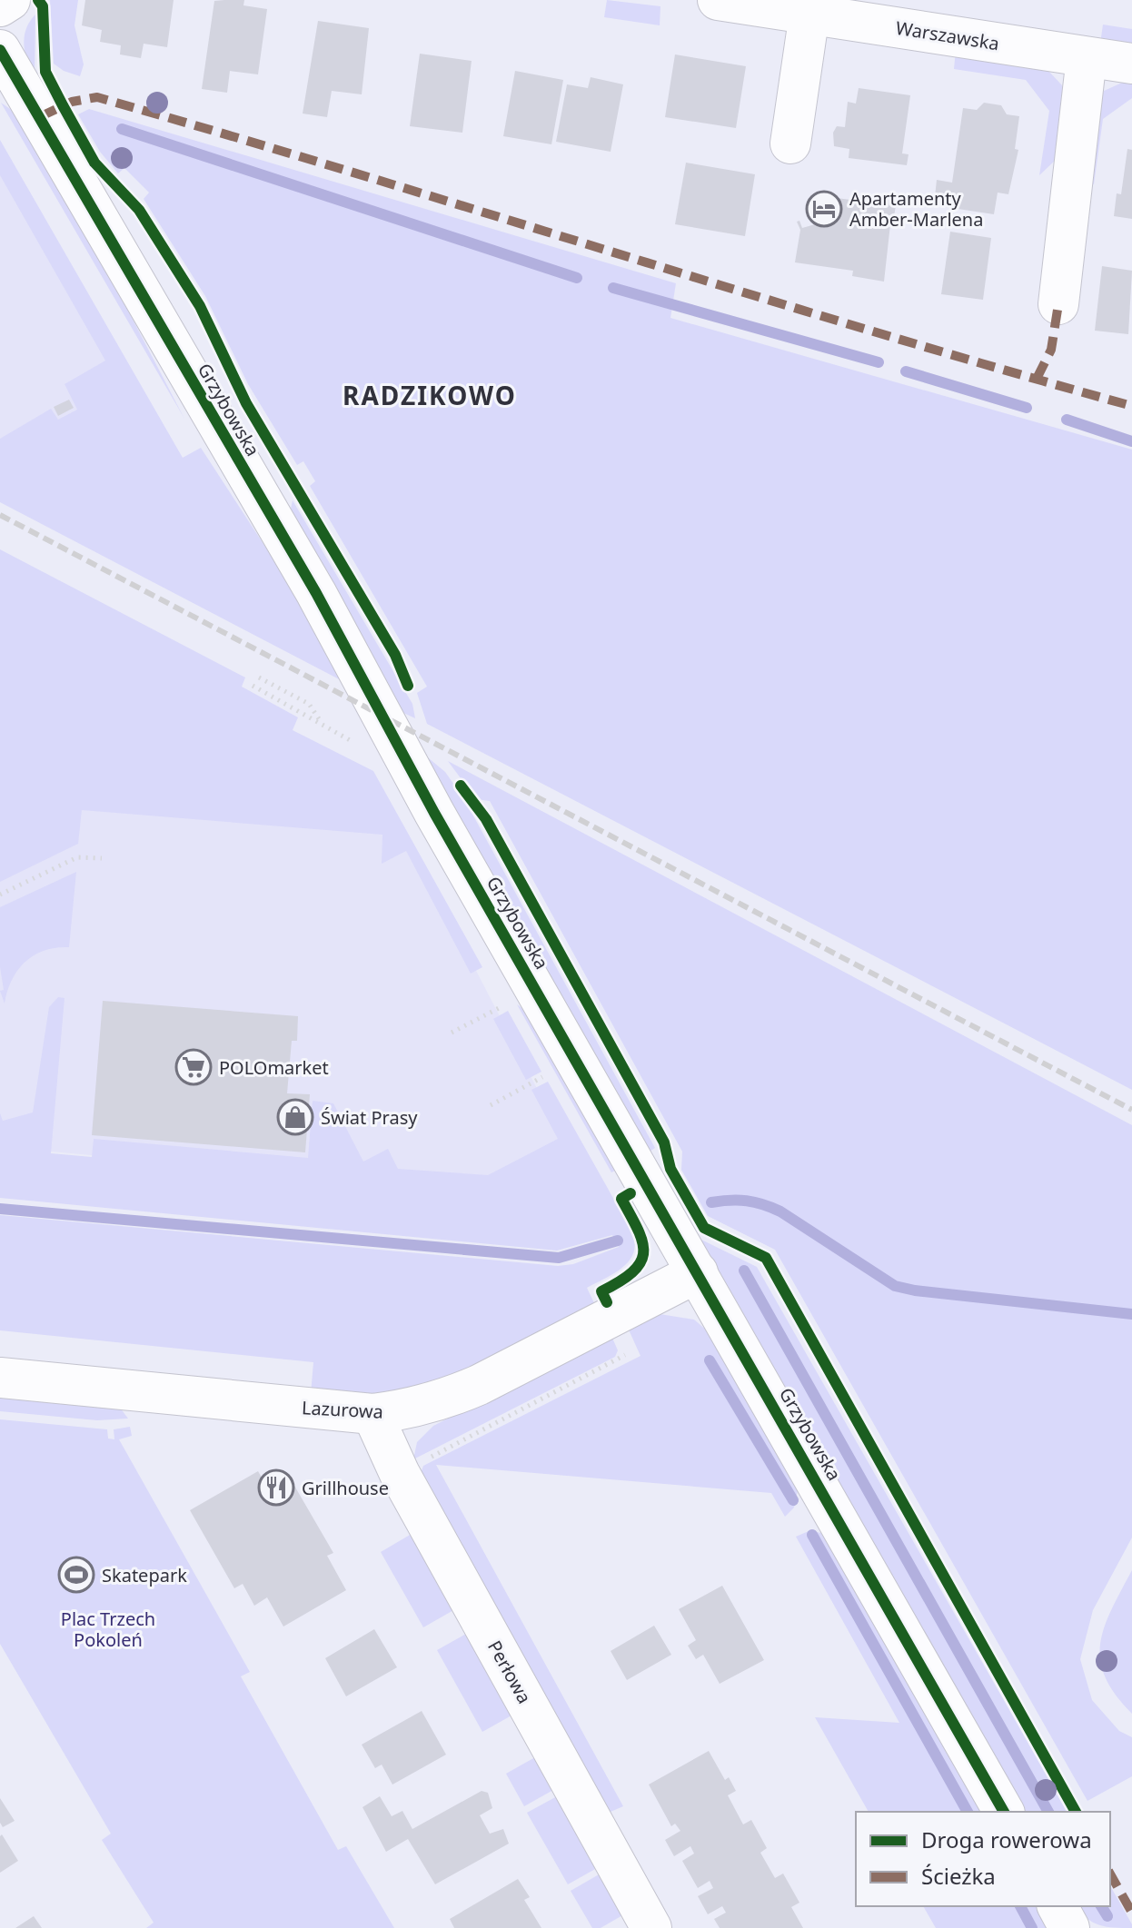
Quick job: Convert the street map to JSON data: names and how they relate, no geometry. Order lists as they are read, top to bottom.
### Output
{
  "streets": {
    "street": [
      "Warszawska",
      "Grzybowska",
      "Lazurowa",
      "Perłowa"
    ]
  },
  "crossings": [
    ["Grzybowska", "Lazurowa"],
    ["Lazurowa", "Perłowa"]
  ],
  "districts": ["RADZIKOWO"],
  "parks": ["Plac Trzech Pokoleń"],
  "places": {
    "hotel": ["Apartamenty Amber-Marlena"],
    "supermarket": ["POLOmarket"],
    "shop": ["Świat Prasy"],
    "restaurant": ["Grillhouse"],
    "sports": ["Skatepark"]
  },
  "legend": ["Droga rowerowa", "Ścieżka"]
}
